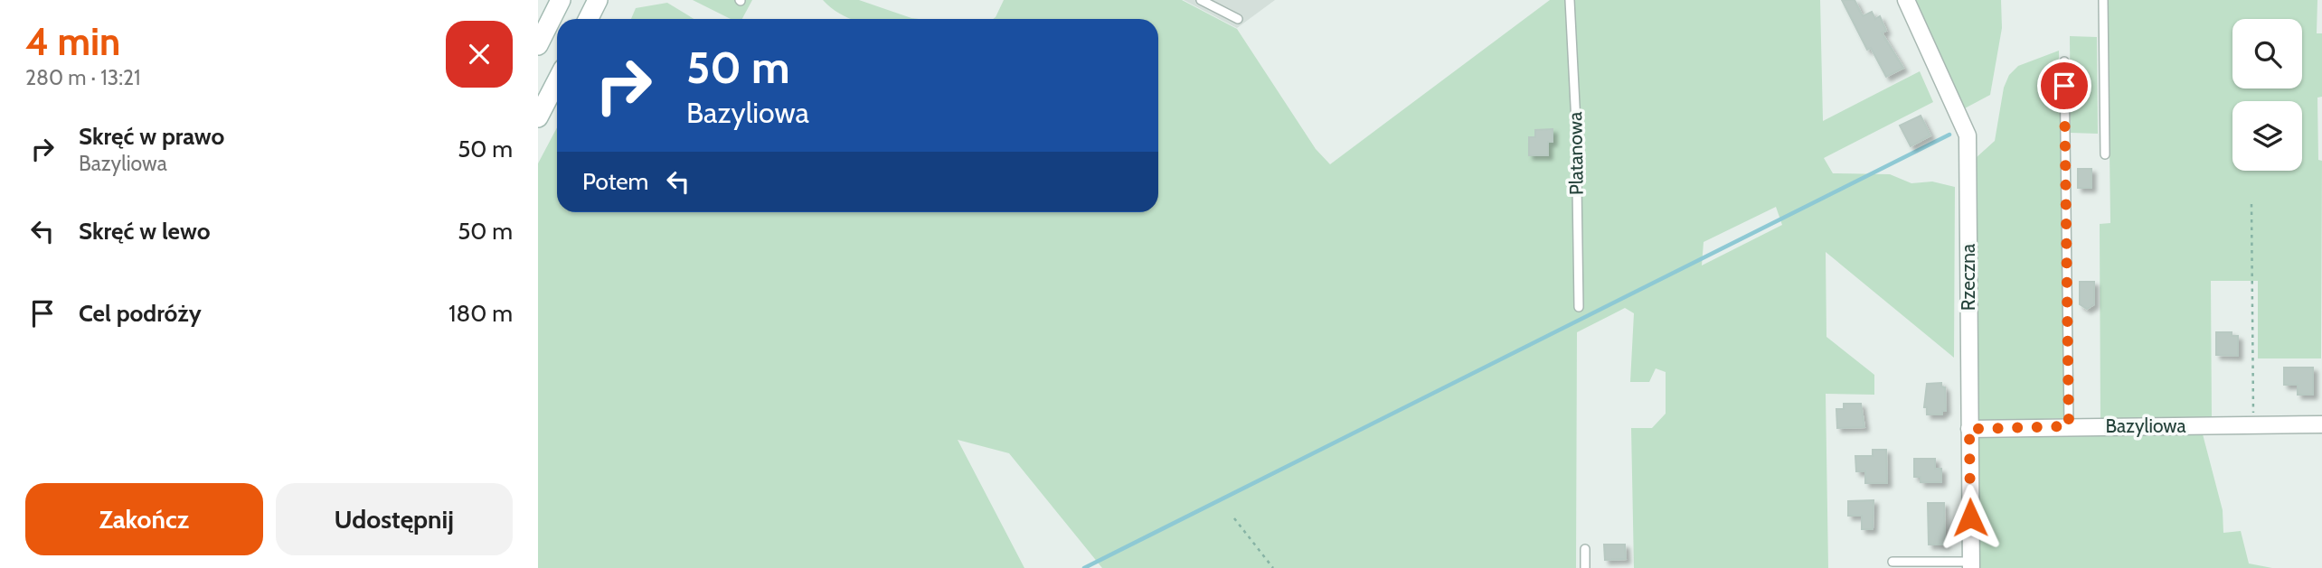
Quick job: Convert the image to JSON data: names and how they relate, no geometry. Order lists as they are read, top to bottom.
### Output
{
  "streets": {
    "street": ["Rzeczna", "Bazyliowa"],
    "lane": ["Platanowa"]
  },
  "crossings": [
    ["Rzeczna", "Bazyliowa"]
  ],
  "page": {
    "heading": ["4 min", "280 m · 13:21"],
    "turn": ["50 m", "Bazyliowa"],
    "list": [
      {
        "name": "Skręć w prawo",
        "note": "Bazyliowa",
        "value": "50 m"
      },
      {
        "name": "Skręć w lewo",
        "value": "50 m"
      },
      {
        "name": "Cel podróży",
        "value": "180 m"
      }
    ],
    "then": "Potem",
    "buttons": ["Zakończ", "Udostępnij"]
  }
}
